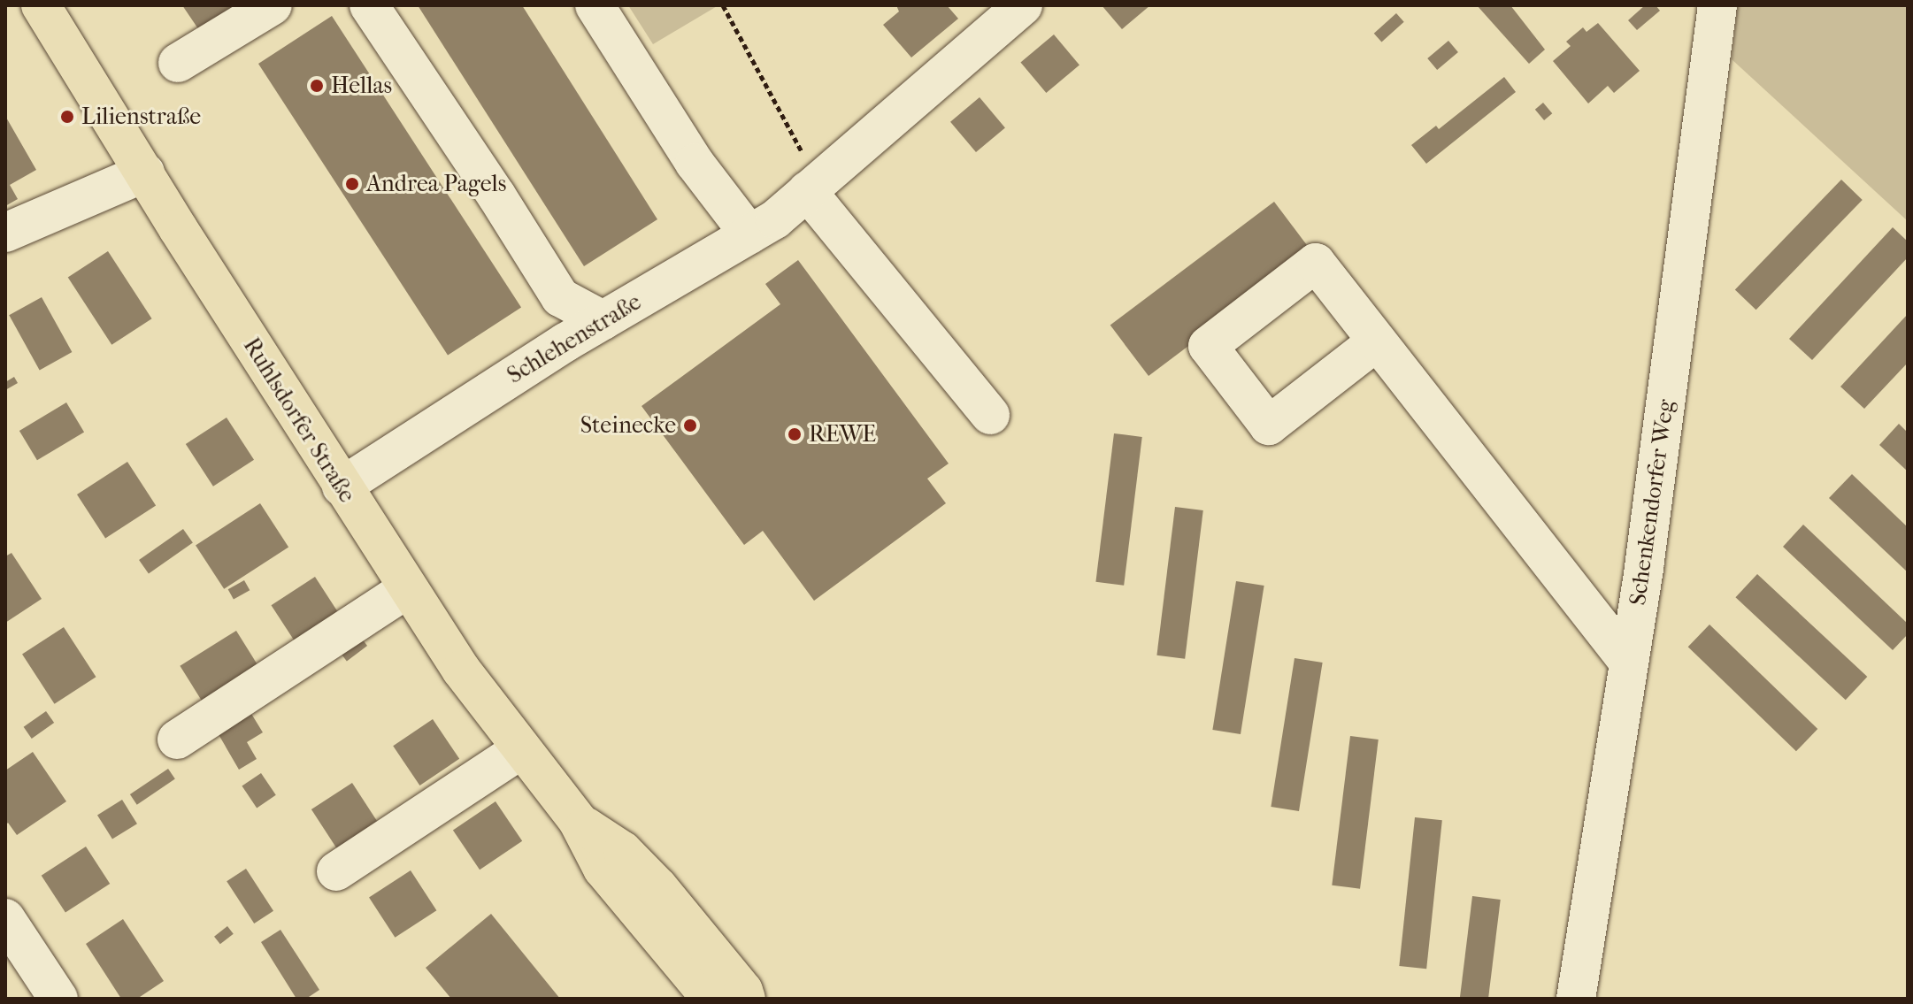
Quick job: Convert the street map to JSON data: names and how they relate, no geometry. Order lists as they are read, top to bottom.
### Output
{
  "streets": {
    "main road": ["Ruhlsdorfer Straße"],
    "street": ["Schlehenstraße", "Schenkendorfer Weg"]
  },
  "crossings": [
    ["Schlehenstraße", "Ruhlsdorfer Straße"]
  ],
  "places": [
    "Hellas",
    "Lilienstraße",
    "Andrea Pagels",
    "Steinecke",
    "REWE"
  ]
}
